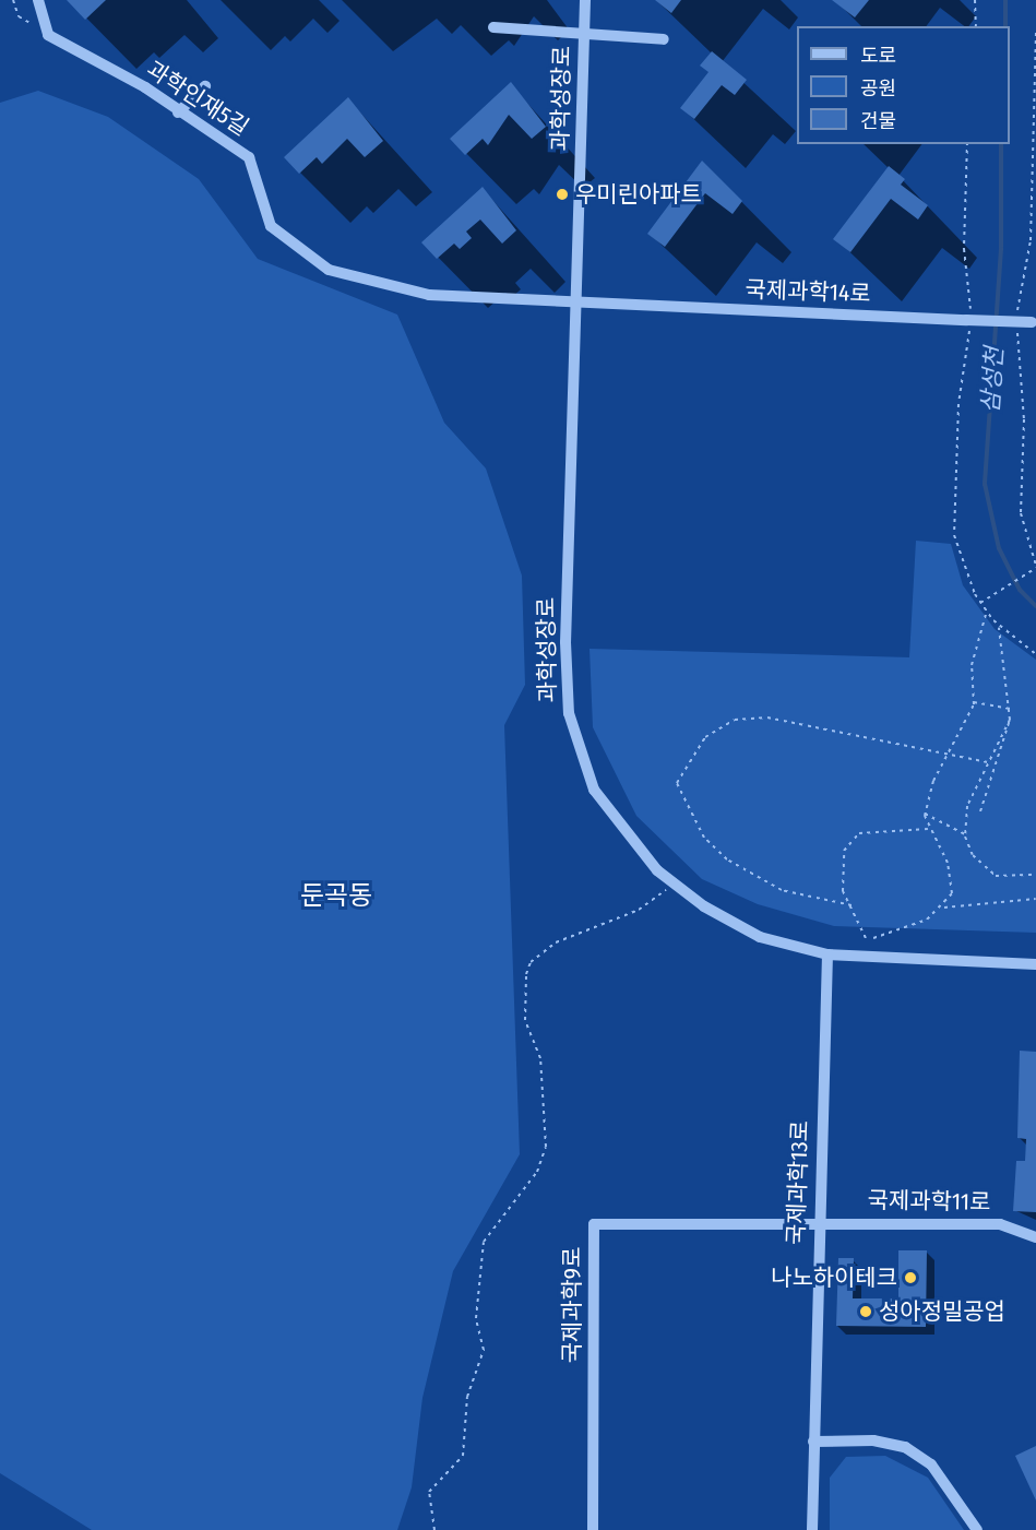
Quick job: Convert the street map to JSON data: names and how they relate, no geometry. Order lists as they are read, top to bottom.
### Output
{
  "streets": {
    "street": [
      "과학인재5길",
      "과학성장로",
      "국제과학14로",
      "국제과학13로",
      "국제과학11로",
      "국제과학9로"
    ]
  },
  "crossings": [
    ["과학인재5길", "과학성장로"],
    ["과학인재5길", "국제과학14로"],
    ["과학성장로", "국제과학14로"],
    ["과학성장로", "국제과학13로"],
    ["국제과학13로", "국제과학11로"],
    ["국제과학13로", "국제과학9로"],
    ["국제과학11로", "국제과학9로"]
  ],
  "districts": ["둔곡동"],
  "water": ["삼성천"],
  "places": ["우미린아파트", "나노하이테크", "성아정밀공업"],
  "legend": ["도로", "공원", "건물"]
}
